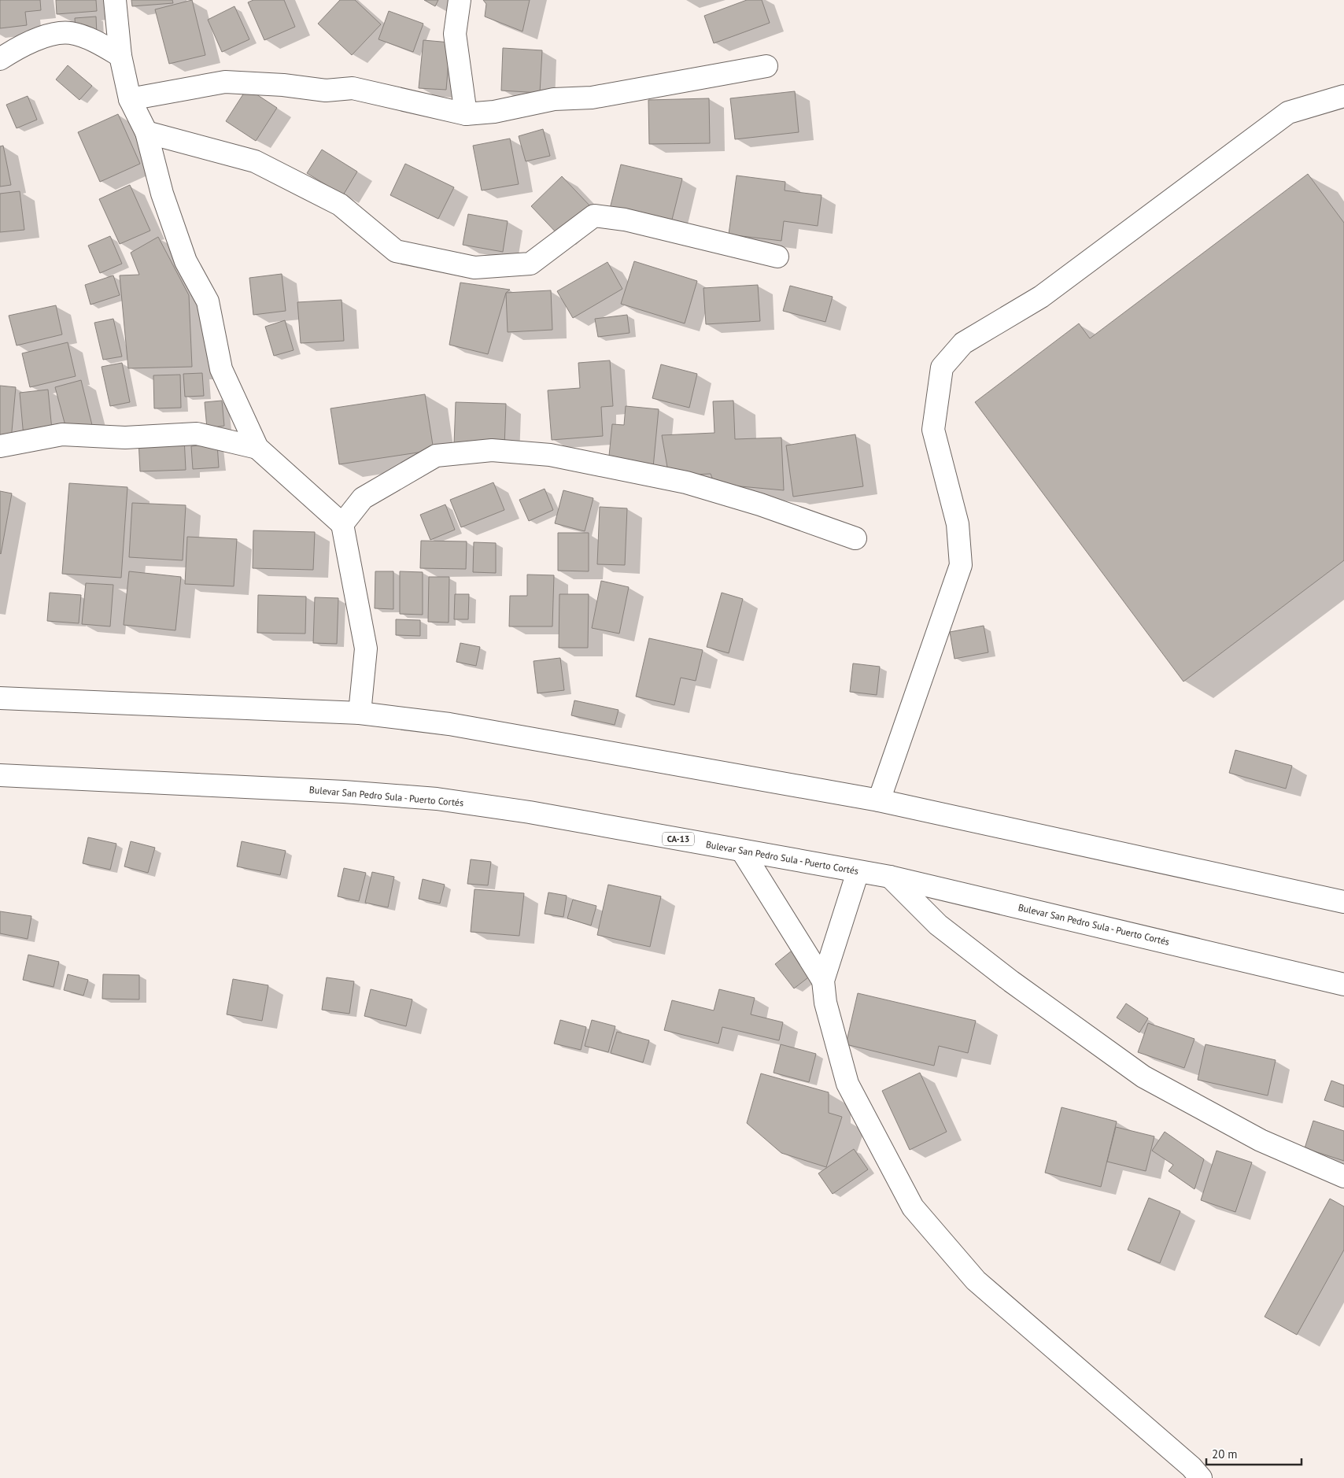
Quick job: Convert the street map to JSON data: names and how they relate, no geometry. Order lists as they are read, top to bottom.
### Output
{
  "streets": {
    "main road": ["Bulevar San Pedro Sula - Puerto Cortés", "CA-13"]
  },
  "scale_bar": "20 m"
}
